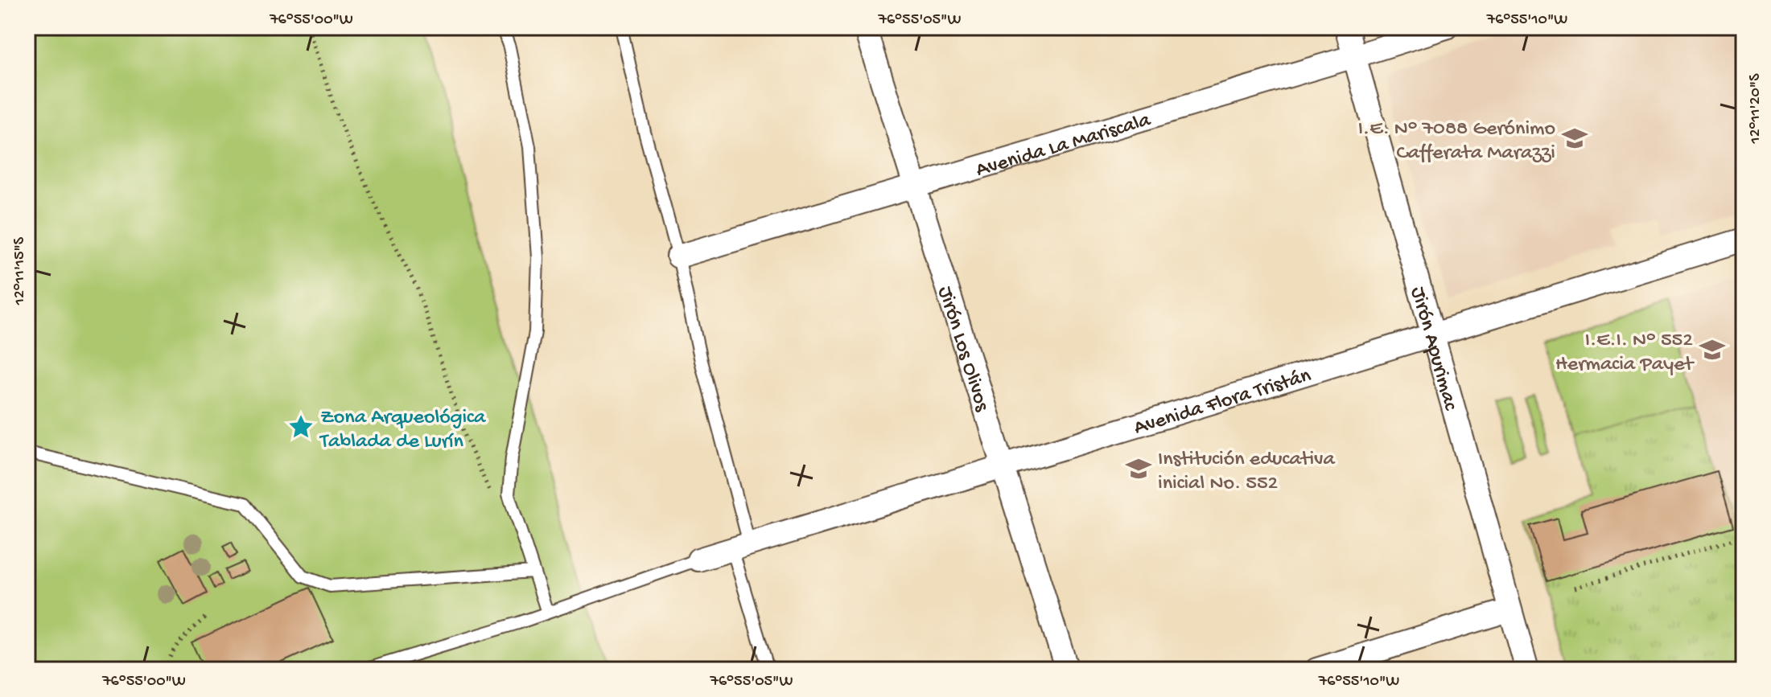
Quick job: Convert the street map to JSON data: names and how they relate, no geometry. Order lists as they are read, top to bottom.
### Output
{
  "streets": {
    "street": [
      "Avenida La Mariscala",
      "Jirón Los Olivos",
      "Jirón Apurimac",
      "Avenida Flora Tristán"
    ]
  },
  "crossings": [
    ["Avenida La Mariscala", "Jirón Los Olivos"],
    ["Avenida La Mariscala", "Jirón Apurimac"],
    ["Jirón Los Olivos", "Avenida Flora Tristán"],
    ["Jirón Apurimac", "Avenida Flora Tristán"]
  ],
  "places": {
    "school or university": ["I.E. N° 7088 Gerónimo Cafferata Marazzi", "I.E.I. N° 552 Hermacia Payet", "Institución educativa inicial No. 552"],
    "place": ["Zona Arqueológica Tablada de Lurín"]
  },
  "coordinates": [
    "76°55'00\"W",
    "76°55'05\"W",
    "76°55'10\"W",
    "12°11'20\"S",
    "12°11'15\"S"
  ]
}
